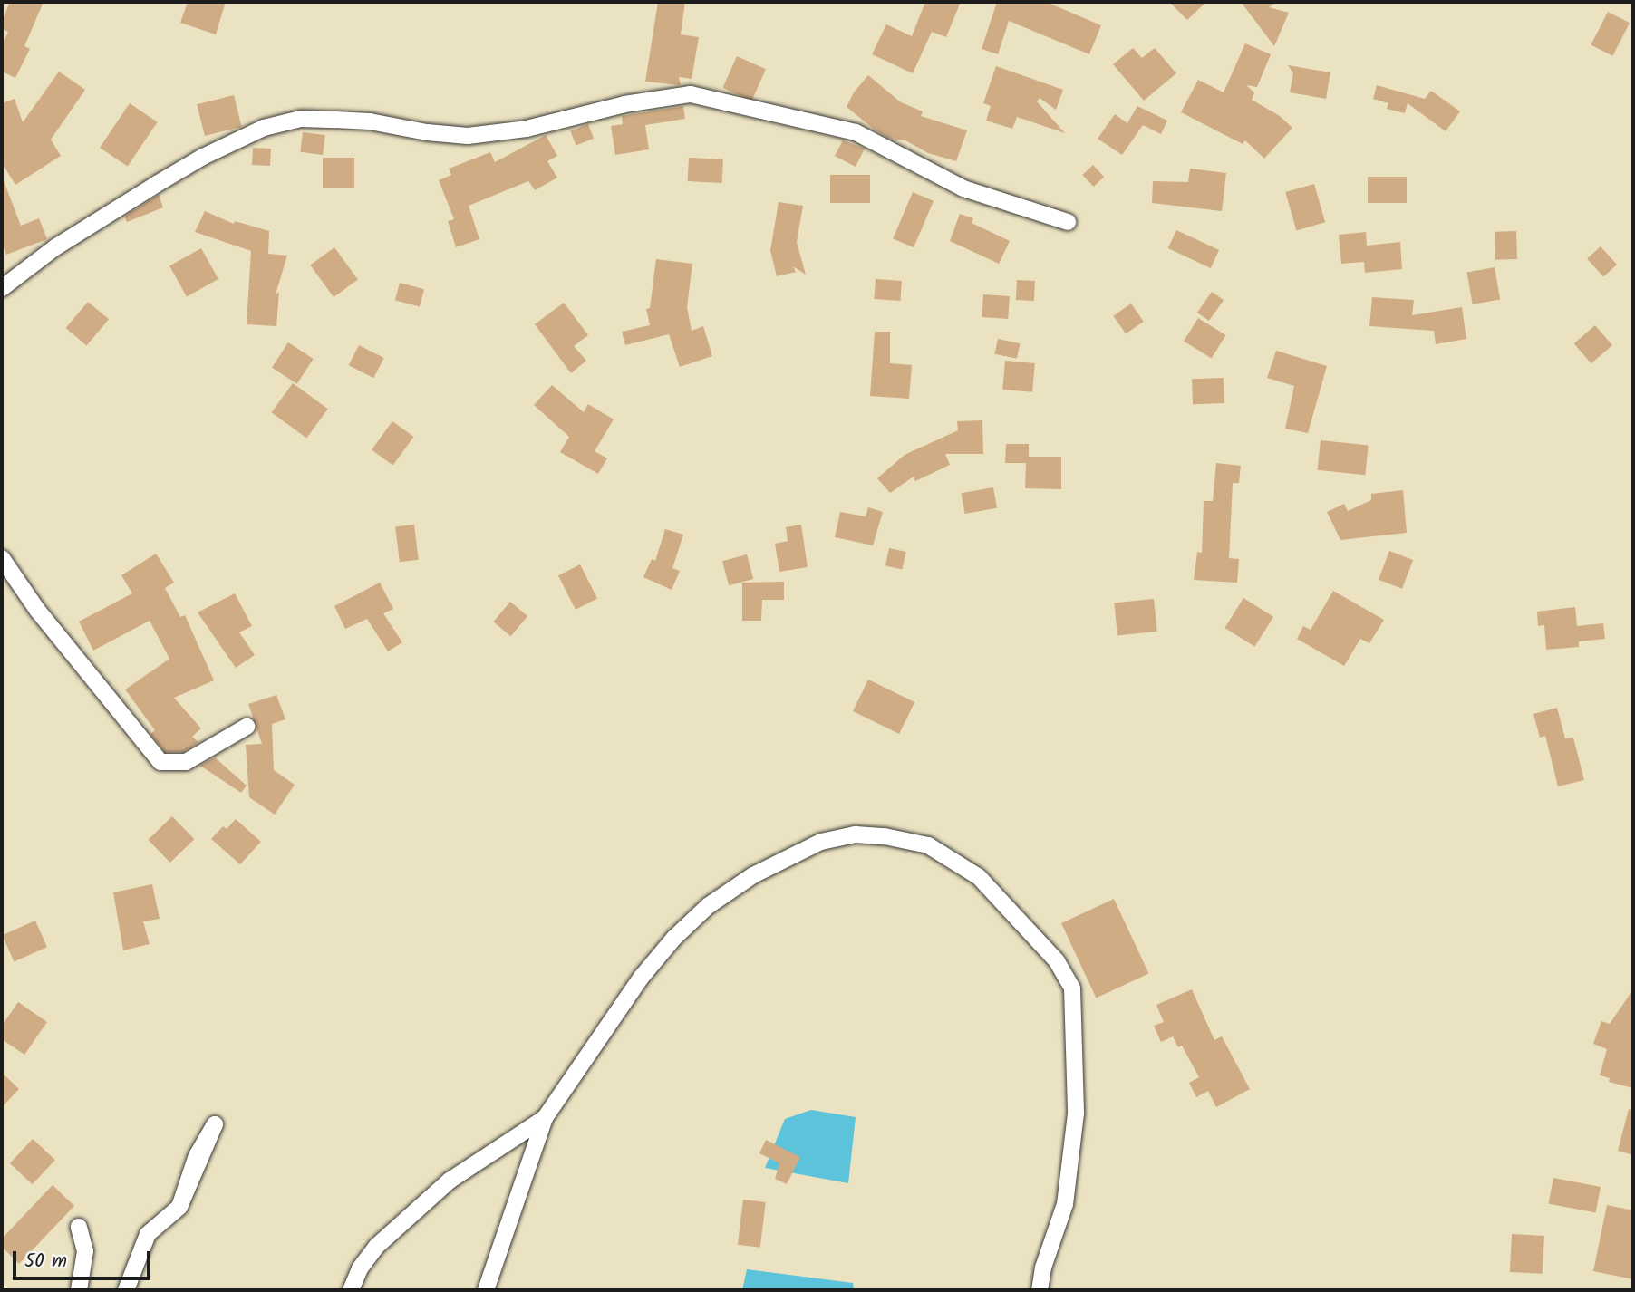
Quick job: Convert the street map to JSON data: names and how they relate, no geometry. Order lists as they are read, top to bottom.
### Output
{
  "scale_bar": "50 m"
}
